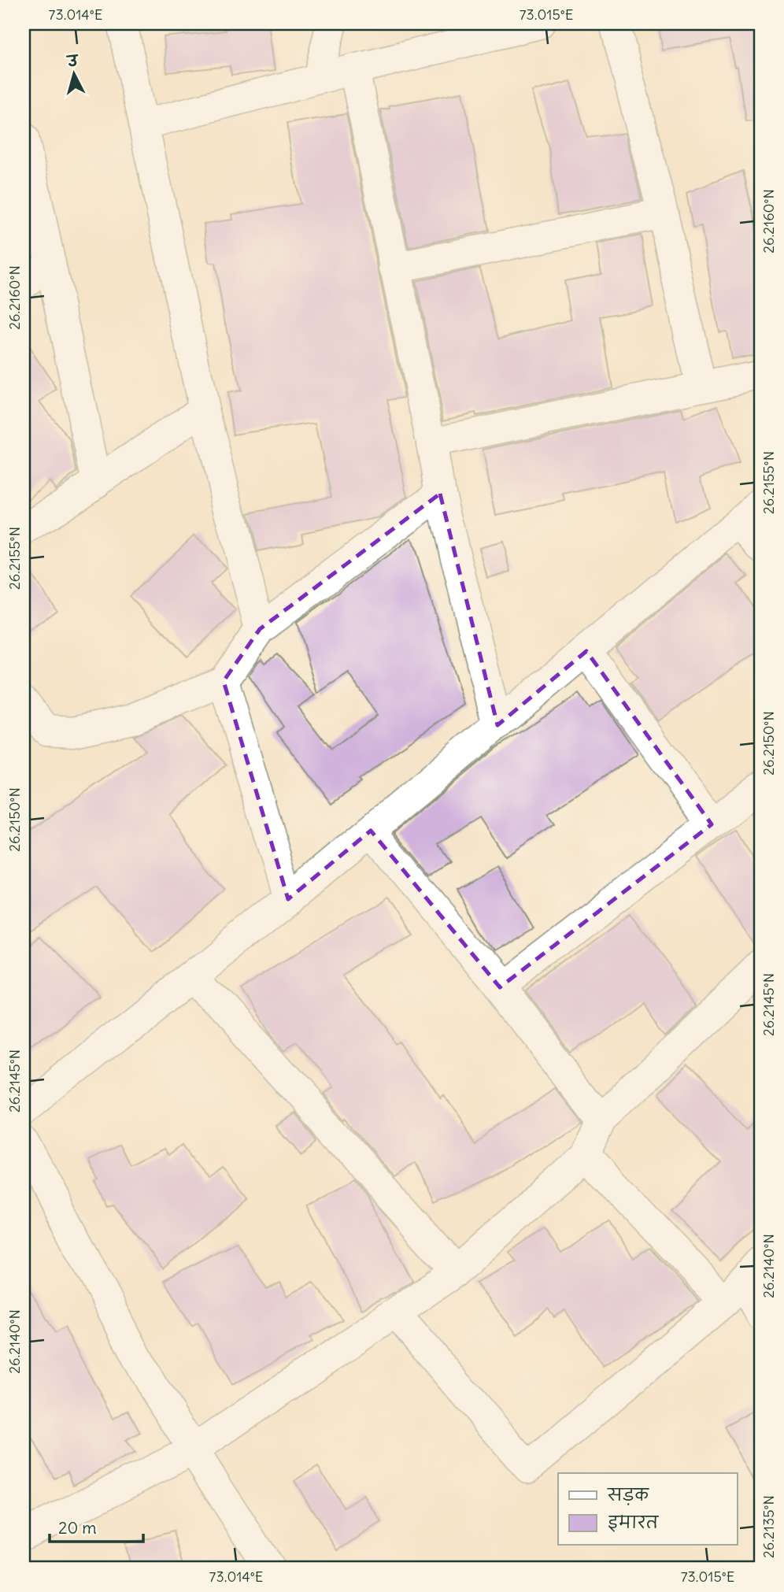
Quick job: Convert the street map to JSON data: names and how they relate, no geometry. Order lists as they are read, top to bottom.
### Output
{
  "legend": ["सड़क", "इमारत"],
  "scale_bar": "20 m",
  "north": "top",
  "coordinates": [
    "73.014°E",
    "73.015°E",
    "26.2160°N",
    "26.2155°N",
    "26.2150°N",
    "26.2145°N",
    "26.2140°N",
    "26.2135°N"
  ]
}
